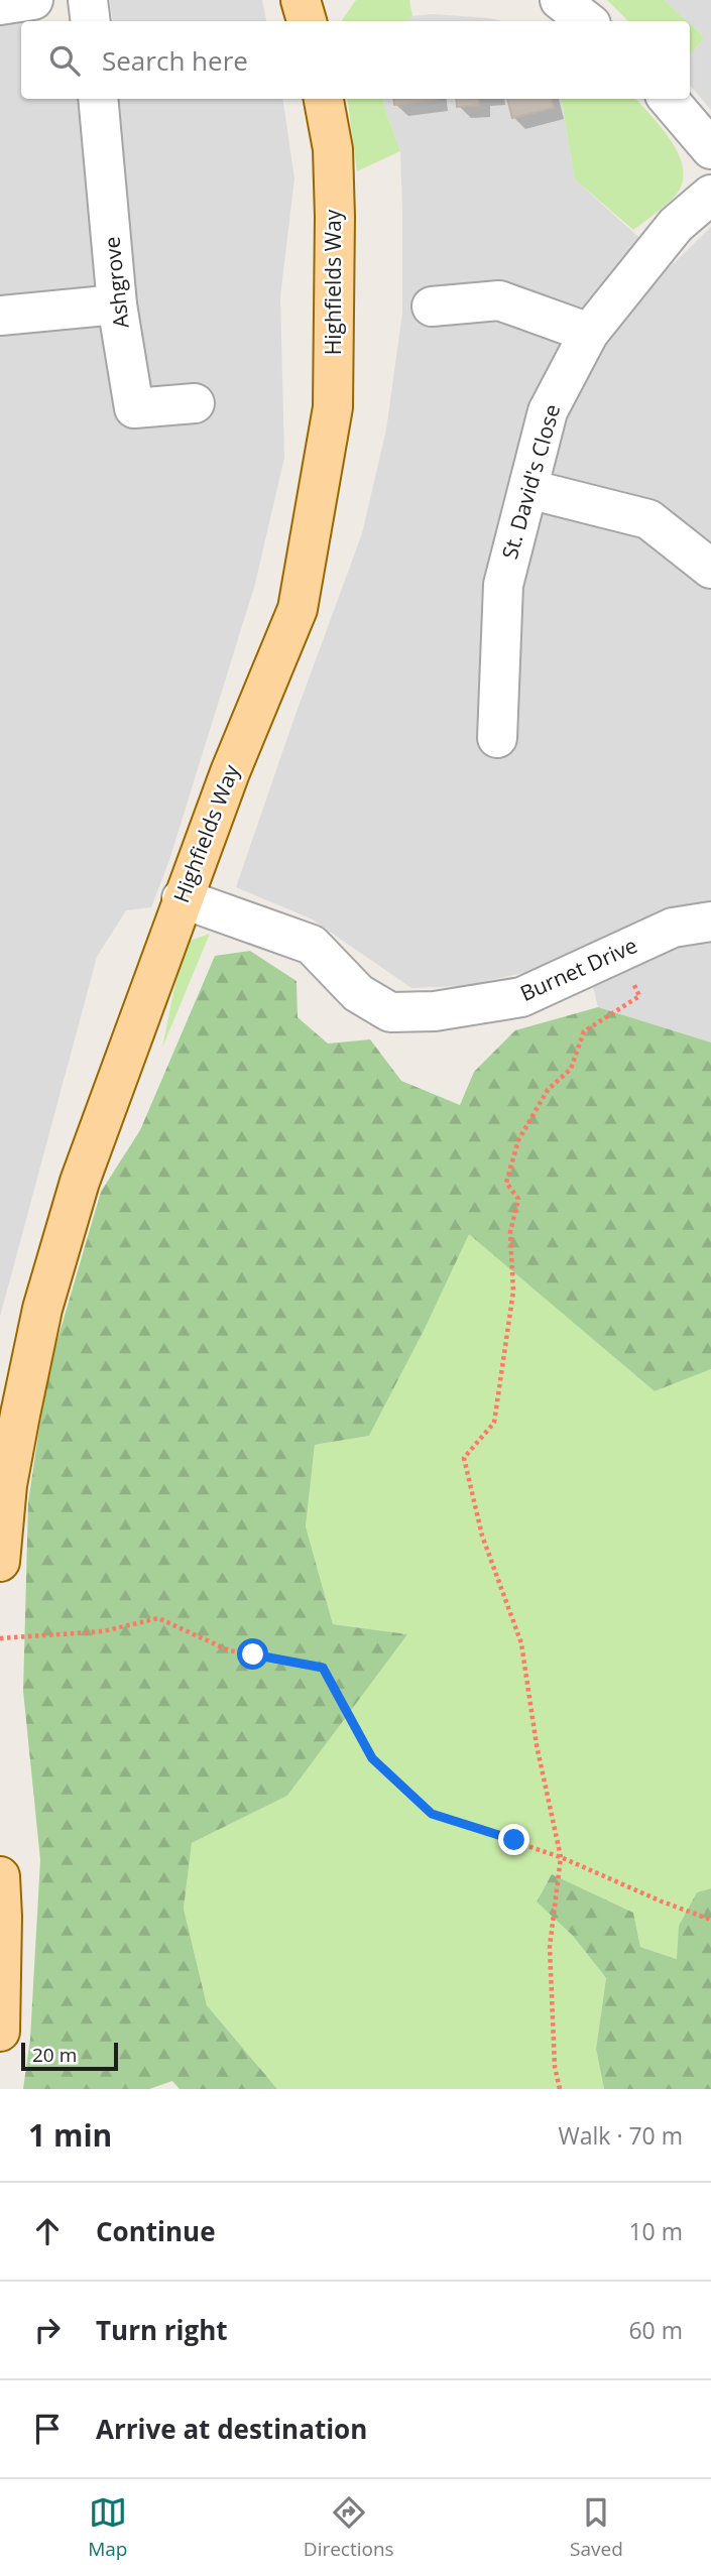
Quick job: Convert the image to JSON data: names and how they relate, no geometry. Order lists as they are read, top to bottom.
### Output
{
  "streets": {
    "main road": ["Highfields Way"],
    "street": ["Ashgrove", "St. David's Close", "Burnet Drive"]
  },
  "crossings": [
    ["Highfields Way", "Burnet Drive"]
  ],
  "scale_bar": "20 m",
  "page": {
    "search": "Search here",
    "scale": "20 m",
    "heading": ["1 min", "Walk · 70 m"],
    "list": [
      ["Continue", "10 m"],
      ["Turn right", "60 m"],
      "Arrive at destination"
    ],
    "nav": ["Map", "Directions", "Saved"]
  }
}
